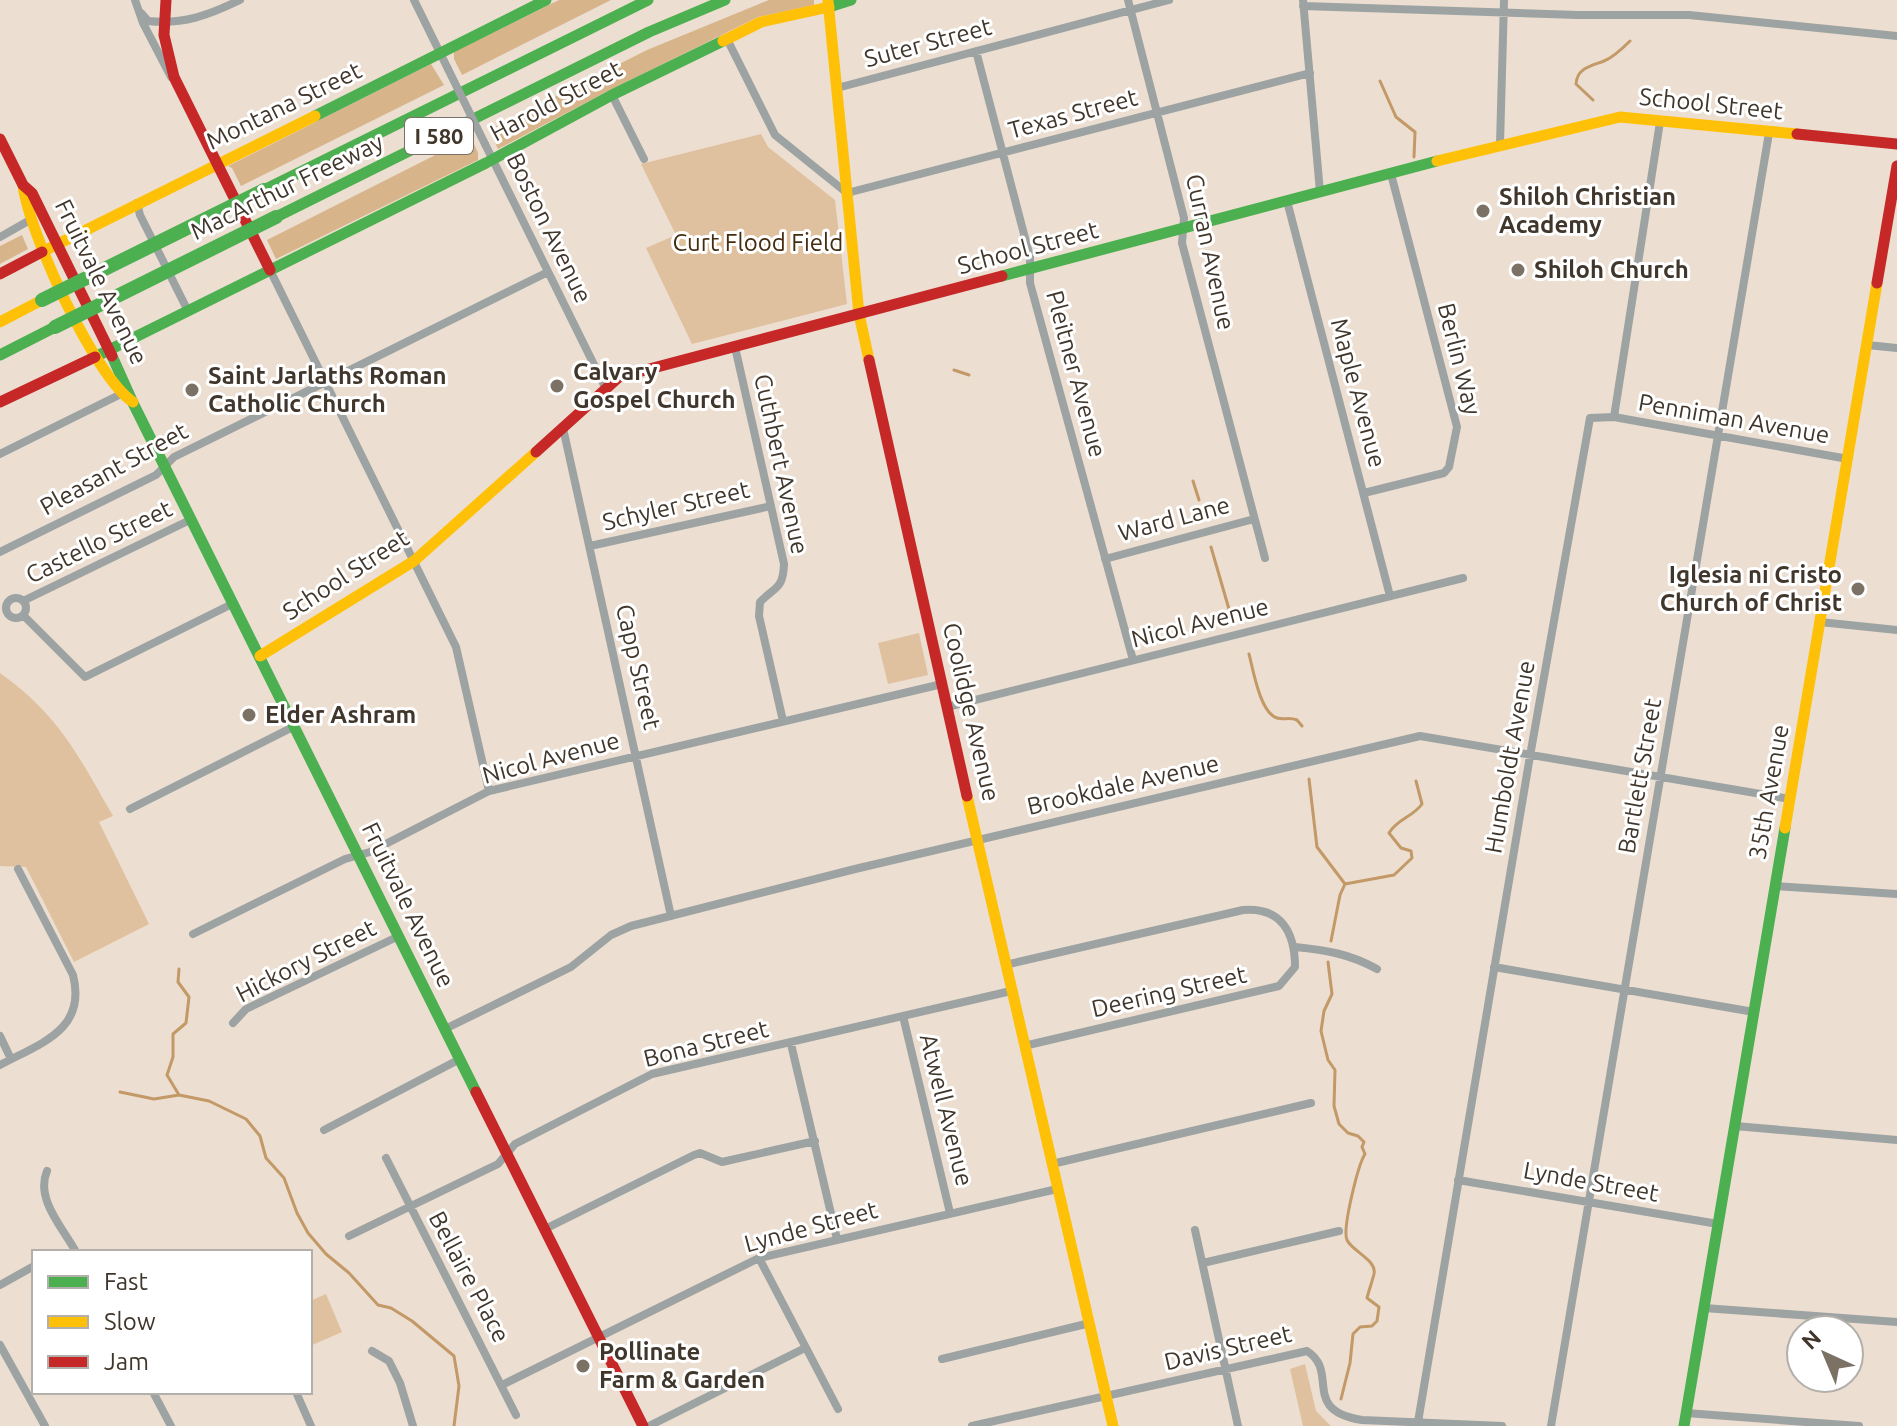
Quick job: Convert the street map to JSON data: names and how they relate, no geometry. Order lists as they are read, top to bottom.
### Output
{
  "streets": {
    "main road": [
      "Harold Street",
      "School Street",
      "Montana Street",
      "I 580",
      "MacArthur Freeway",
      "Fruitvale Avenue",
      "Coolidge Avenue",
      "35th Avenue"
    ],
    "street": [
      "Suter Street",
      "Texas Street",
      "Boston Avenue",
      "Curran Avenue",
      "Berlin Way",
      "Pleitner Avenue",
      "Maple Avenue",
      "Penniman Avenue",
      "Cuthbert Avenue",
      "Pleasant Street",
      "Schyler Street",
      "Ward Lane",
      "Castello Street",
      "Nicol Avenue",
      "Capp Street",
      "Humboldt Avenue",
      "Bartlett Street",
      "Brookdale Avenue",
      "Hickory Street",
      "Deering Street",
      "Bona Street",
      "Atwell Avenue",
      "Lynde Street",
      "Bellaire Place",
      "Davis Street"
    ]
  },
  "crossings": [
    ["Suter Street", "Curran Avenue"],
    ["Suter Street", "Pleitner Avenue"],
    ["Suter Street", "Coolidge Avenue"],
    ["Harold Street", "Boston Avenue"],
    ["Harold Street", "Fruitvale Avenue"],
    ["Harold Street", "Coolidge Avenue"],
    ["School Street", "Boston Avenue"],
    ["School Street", "Curran Avenue"],
    ["School Street", "Fruitvale Avenue"],
    ["School Street", "Berlin Way"],
    ["School Street", "Pleitner Avenue"],
    ["School Street", "Maple Avenue"],
    ["School Street", "Cuthbert Avenue"],
    ["School Street", "Capp Street"],
    ["School Street", "Coolidge Avenue"],
    ["School Street", "Bartlett Street"],
    ["Montana Street", "Boston Avenue"],
    ["Montana Street", "Fruitvale Avenue"],
    ["Texas Street", "Curran Avenue"],
    ["Texas Street", "Pleitner Avenue"],
    ["Texas Street", "Coolidge Avenue"],
    ["Boston Avenue", "Pleasant Street"],
    ["Curran Avenue", "Ward Lane"],
    ["Fruitvale Avenue", "Pleasant Street"],
    ["Fruitvale Avenue", "Castello Street"],
    ["Fruitvale Avenue", "Nicol Avenue"],
    ["Fruitvale Avenue", "Brookdale Avenue"],
    ["Fruitvale Avenue", "Hickory Street"],
    ["Fruitvale Avenue", "Bona Street"],
    ["Fruitvale Avenue", "Lynde Street"],
    ["Berlin Way", "Maple Avenue"],
    ["Pleitner Avenue", "Ward Lane"],
    ["Pleitner Avenue", "Nicol Avenue"],
    ["Maple Avenue", "Nicol Avenue"],
    ["Penniman Avenue", "Humboldt Avenue"],
    ["Penniman Avenue", "Bartlett Street"],
    ["Penniman Avenue", "35th Avenue"],
    ["Cuthbert Avenue", "Schyler Street"],
    ["Cuthbert Avenue", "Nicol Avenue"],
    ["Schyler Street", "Capp Street"],
    ["Nicol Avenue", "Capp Street"],
    ["Nicol Avenue", "Coolidge Avenue"],
    ["Capp Street", "Brookdale Avenue"],
    ["Coolidge Avenue", "Brookdale Avenue"],
    ["Coolidge Avenue", "Deering Street"],
    ["Coolidge Avenue", "Bona Street"],
    ["Coolidge Avenue", "Lynde Street"],
    ["Coolidge Avenue", "Davis Street"],
    ["Humboldt Avenue", "Brookdale Avenue"],
    ["Humboldt Avenue", "Lynde Street"],
    ["Humboldt Avenue", "Davis Street"],
    ["Bartlett Street", "Brookdale Avenue"],
    ["Bartlett Street", "Lynde Street"],
    ["Brookdale Avenue", "35th Avenue"],
    ["35th Avenue", "Lynde Street"],
    ["Bona Street", "Atwell Avenue"],
    ["Bona Street", "Bellaire Place"],
    ["Atwell Avenue", "Lynde Street"],
    ["Lynde Street", "Bellaire Place"]
  ],
  "parks": ["Curt Flood Field"],
  "places": [
    "Shiloh Christian Academy",
    "Shiloh Church",
    "Calvary Gospel Church",
    "Saint Jarlaths Roman Catholic Church",
    "Iglesia ni Cristo Church of Christ",
    "Elder Ashram",
    "Pollinate Farm & Garden"
  ],
  "legend": ["Fast", "Slow", "Jam"],
  "north": "top left"
}
